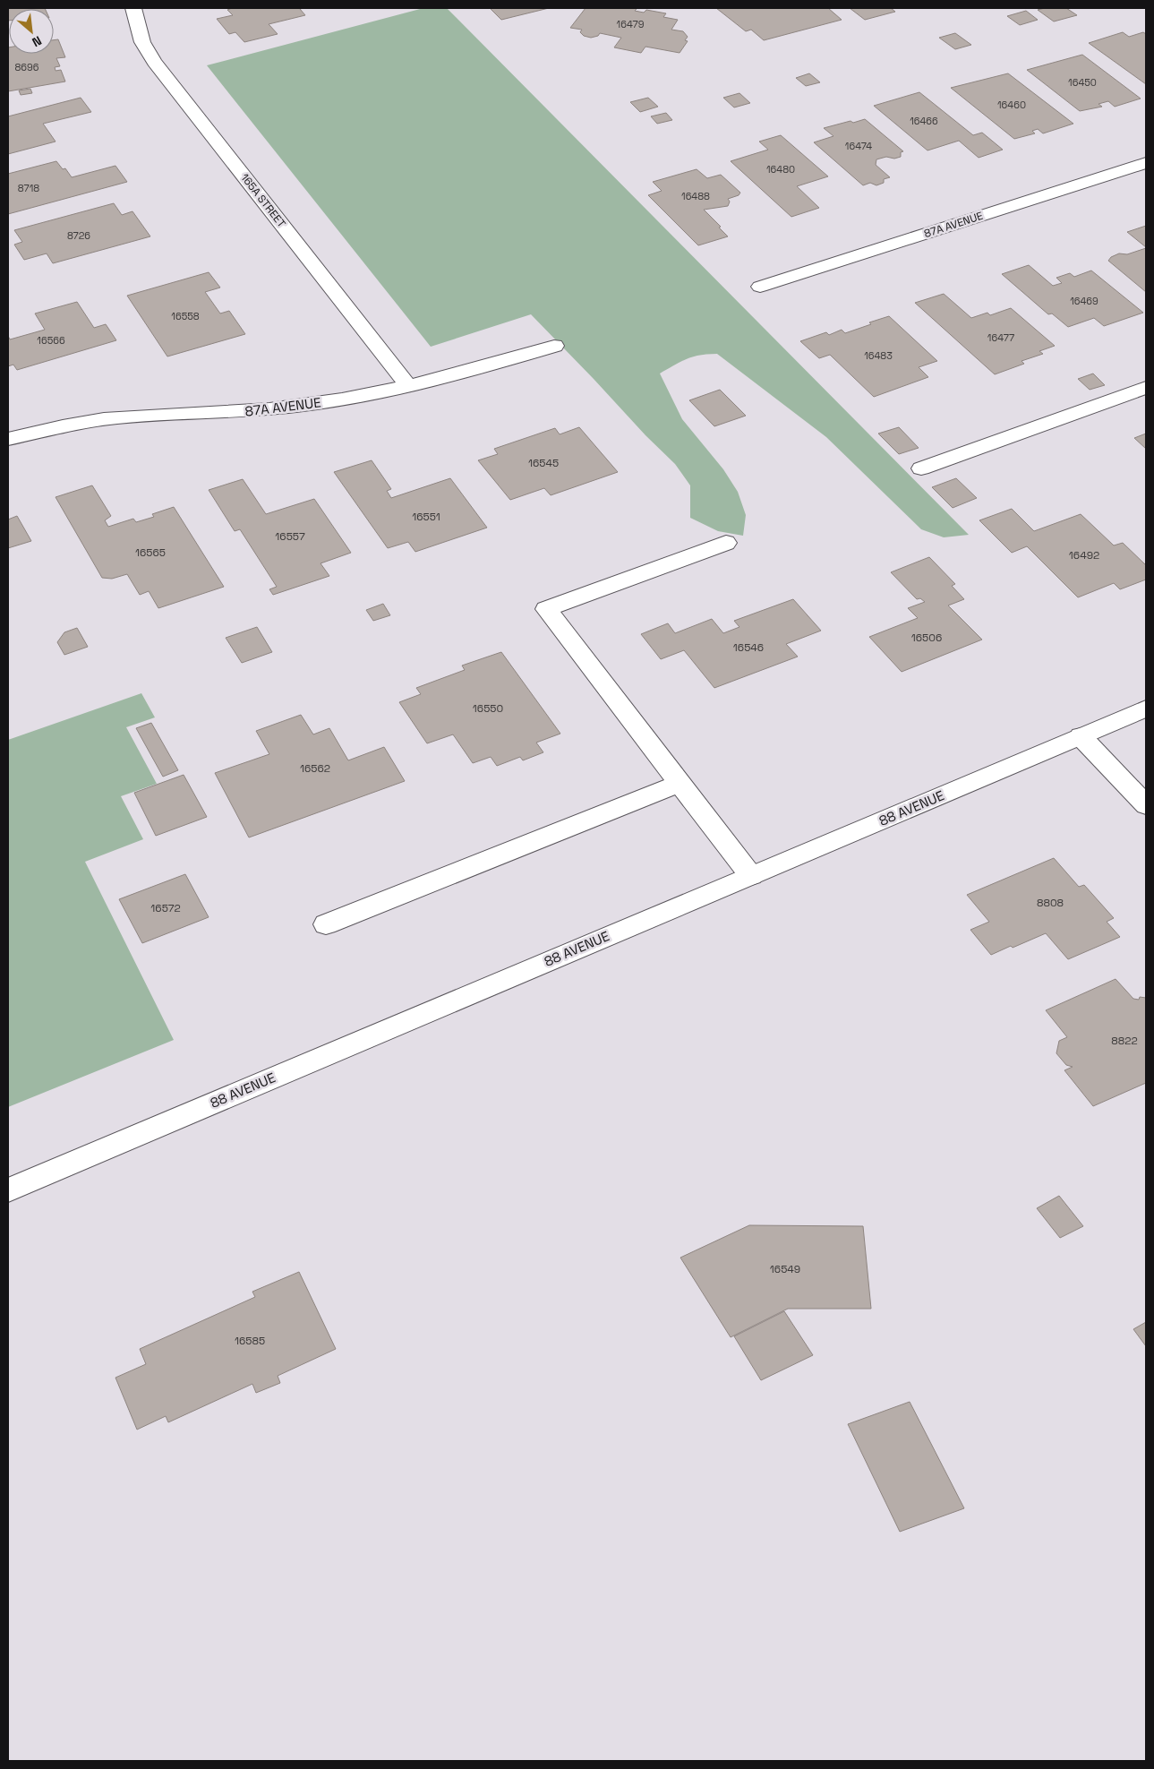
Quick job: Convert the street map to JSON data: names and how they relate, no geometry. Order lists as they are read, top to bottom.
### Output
{
  "streets": {
    "street": ["165A STREET", "87A AVENUE", "88 AVENUE"]
  },
  "crossings": [
    ["165A STREET", "87A AVENUE"]
  ],
  "house_numbers": [
    "16479",
    "8696",
    "16450",
    "16460",
    "16466",
    "16474",
    "16480",
    "8718",
    "16488",
    "8726",
    "16469",
    "16558",
    "16477",
    "16566",
    "16483",
    "16545",
    "16551",
    "16557",
    "16565",
    "16492",
    "16506",
    "16546",
    "16550",
    "16562",
    "8808",
    "16572",
    "8822",
    "16549",
    "16585"
  ],
  "north": "bottom right"
}
